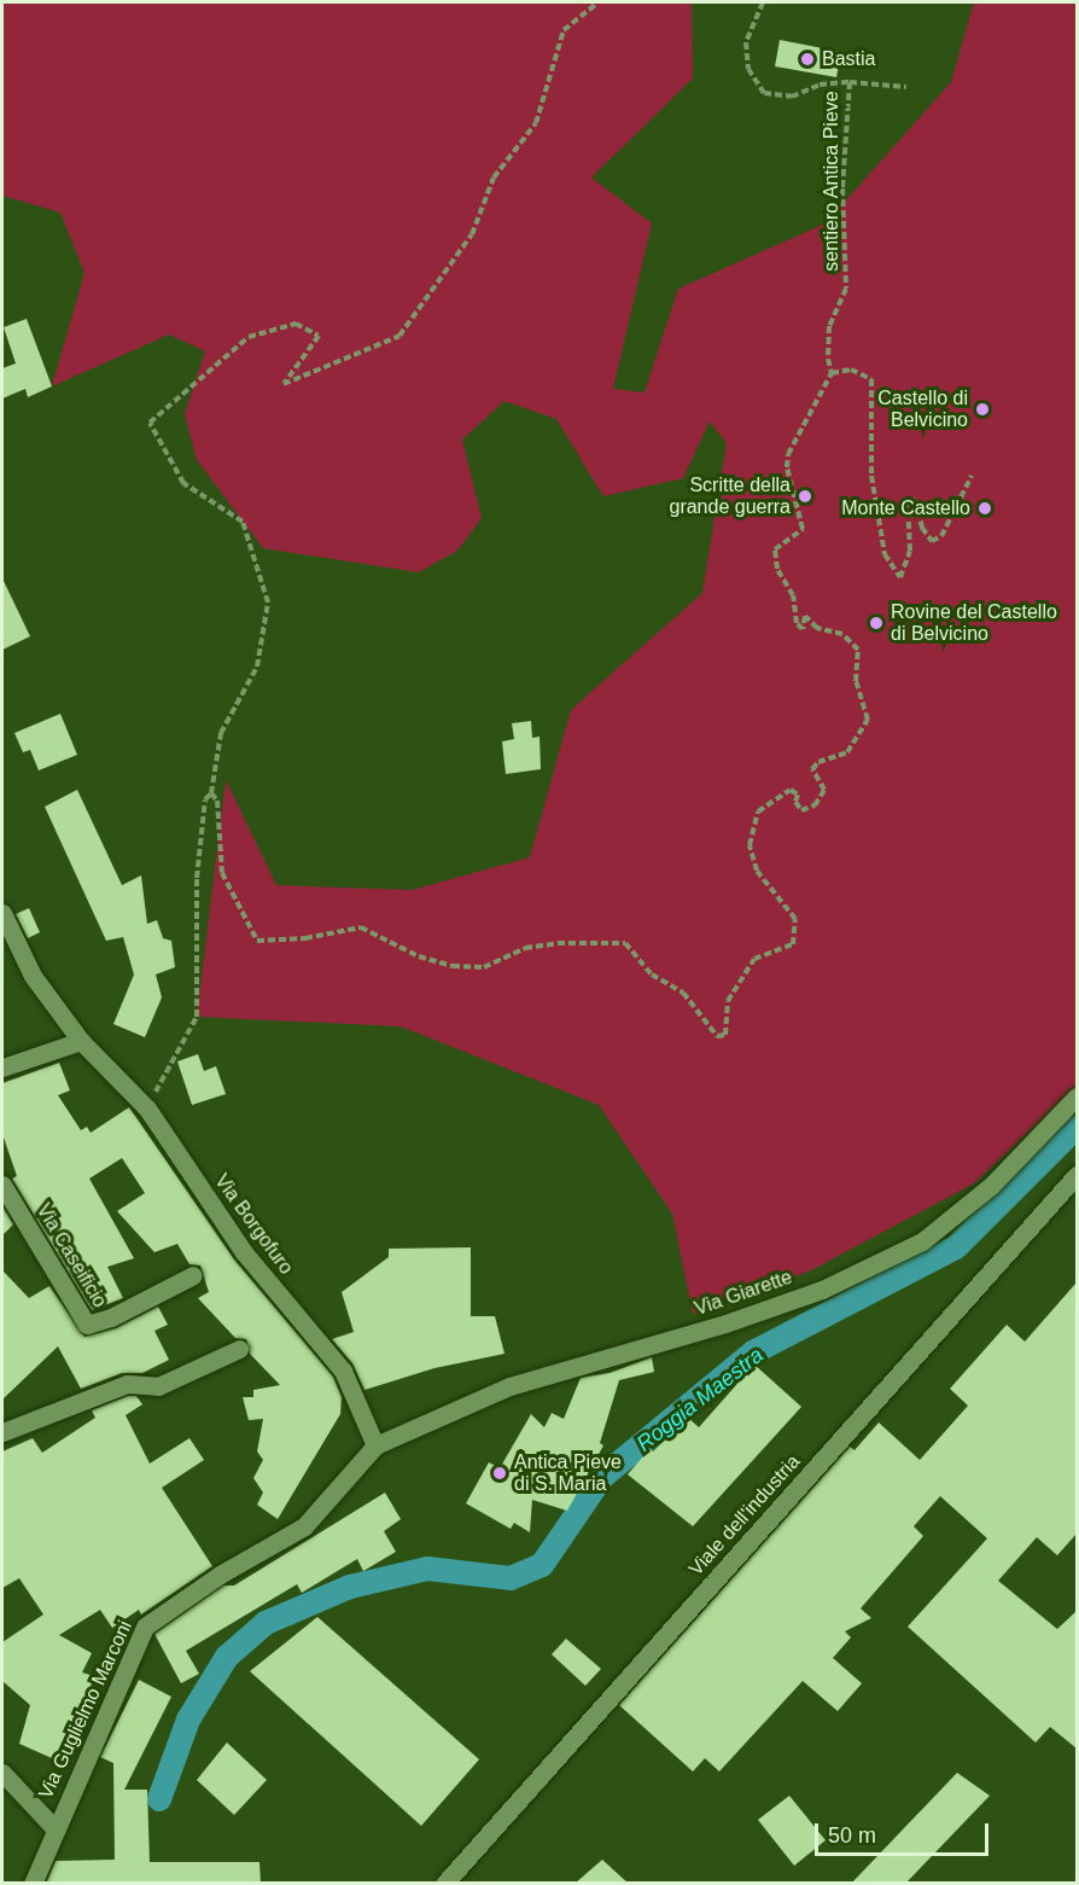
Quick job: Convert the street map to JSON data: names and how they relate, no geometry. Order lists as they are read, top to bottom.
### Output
{
  "streets": {
    "street": [
      "Via Borgofuro",
      "Via Caseificio",
      "Via Giarette",
      "Viale dell'industria",
      "Via Guglielmo Marconi"
    ],
    "path": ["sentiero Antica Pieve"]
  },
  "crossings": [
    ["Via Borgofuro", "Via Giarette"],
    ["Via Borgofuro", "Via Guglielmo Marconi"],
    ["Via Giarette", "Via Guglielmo Marconi"]
  ],
  "water": ["Roggia Maestra"],
  "places": [
    "Bastia",
    "Castello di Belvicino",
    "Scritte della grande guerra",
    "Monte Castello",
    "Rovine del Castello di Belvicino",
    "Antica Pieve di S. Maria"
  ],
  "scale_bar": "50 m"
}
